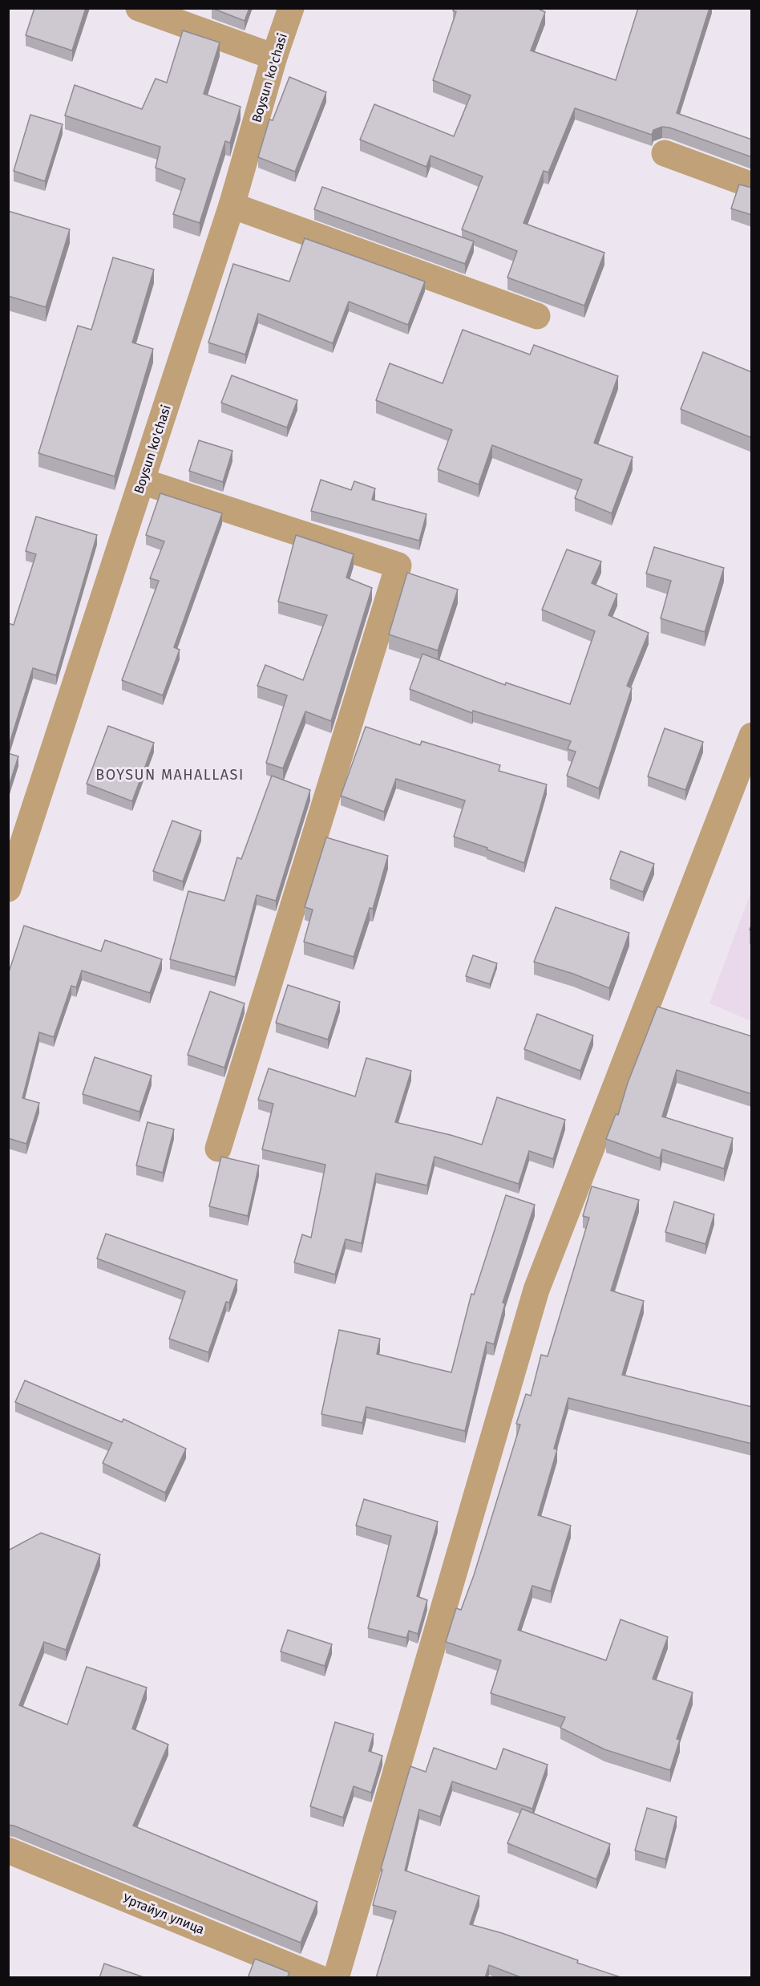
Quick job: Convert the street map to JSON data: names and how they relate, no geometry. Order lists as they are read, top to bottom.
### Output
{
  "streets": {
    "street": ["Boysun ko'chasi", "Уртайул улица"]
  },
  "districts": ["BOYSUN MAHALLASI"]
}
